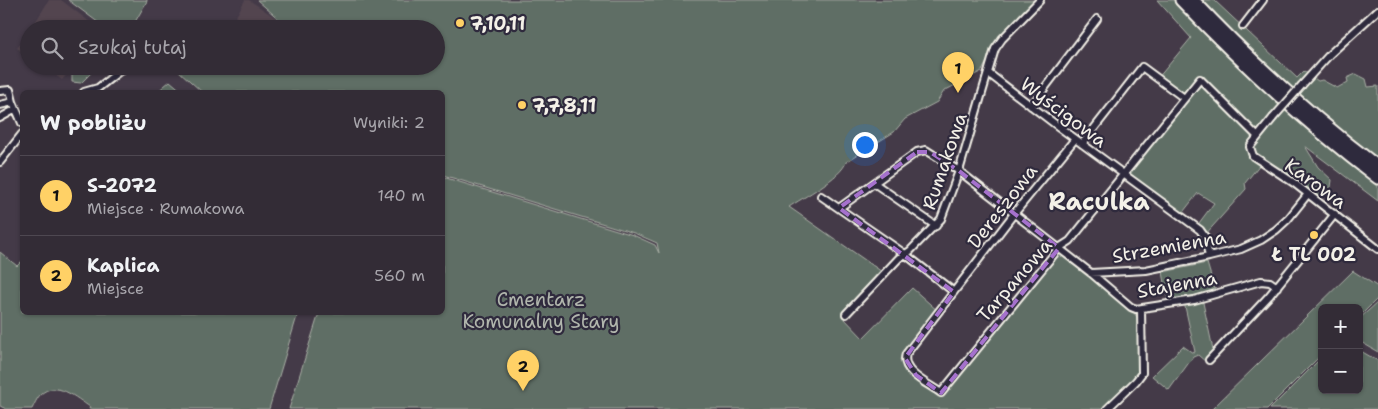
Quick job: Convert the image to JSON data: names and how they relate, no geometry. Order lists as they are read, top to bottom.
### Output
{
  "streets": {
    "street": [
      "Wyścigowa",
      "Rumakowa",
      "Karowa",
      "Dereszowa",
      "Strzemienna",
      "Tarpanowa",
      "Stajenna"
    ]
  },
  "crossings": [
    ["Wyścigowa", "Rumakowa"],
    ["Wyścigowa", "Dereszowa"],
    ["Wyścigowa", "Strzemienna"],
    ["Wyścigowa", "Tarpanowa"],
    ["Rumakowa", "Strzemienna"],
    ["Karowa", "Strzemienna"],
    ["Dereszowa", "Strzemienna"],
    ["Dereszowa", "Tarpanowa"],
    ["Strzemienna", "Tarpanowa"],
    ["Strzemienna", "Stajenna"]
  ],
  "districts": ["Raculka"],
  "parks": ["Cmentarz Komunalny Stary"],
  "places": ["7,10,11", "7,7,8,11", "Ł TL 002"],
  "page": {
    "search": "Szukaj tutaj",
    "pins": ["1", "2"],
    "heading": ["W pobliżu", "Wyniki: 2"],
    "list": [
      {
        "mark": "1",
        "name": "S-2072",
        "note": "Miejsce · Rumakowa",
        "value": "140 m"
      },
      {
        "mark": "2",
        "name": "Kaplica",
        "note": "Miejsce",
        "value": "560 m"
      }
    ],
    "map_buttons": ["+", "−"]
  }
}
